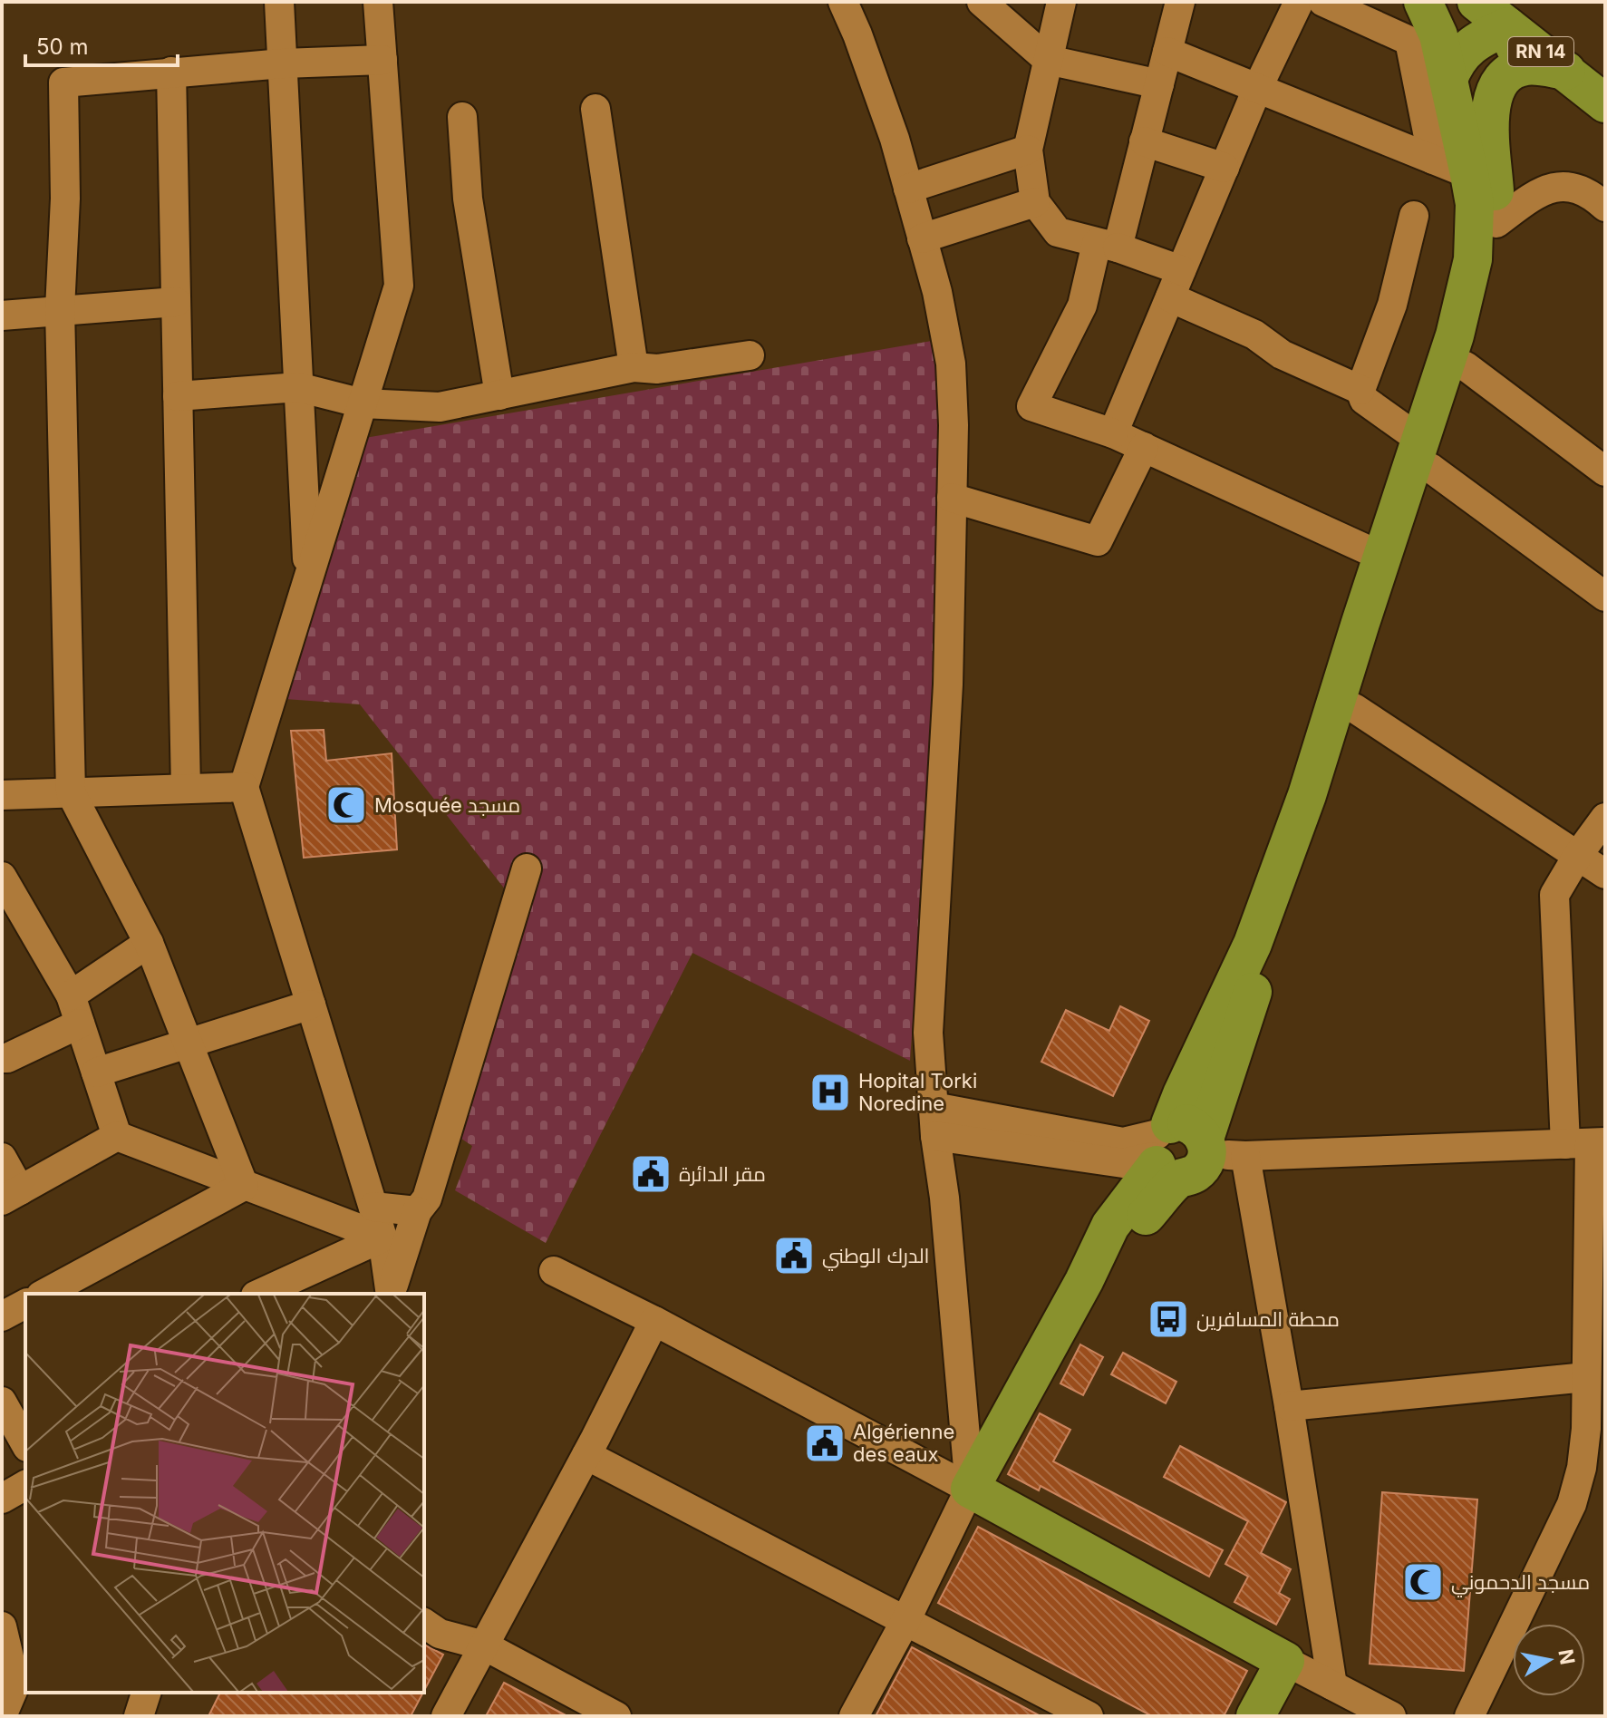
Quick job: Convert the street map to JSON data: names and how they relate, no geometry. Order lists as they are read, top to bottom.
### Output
{
  "streets": {
    "main road": ["RN 14"]
  },
  "places": {
    "mosque": ["Mosquée مسجد", "مسجد الدحموني"],
    "hospital": ["Hopital Torki Noredine"],
    "public building": ["مقر الدائرة", "الدرك الوطني", "Algérienne des eaux"],
    "bus stop": ["محطة المسافرين"]
  },
  "scale_bar": "50 m",
  "north": "right"
}
